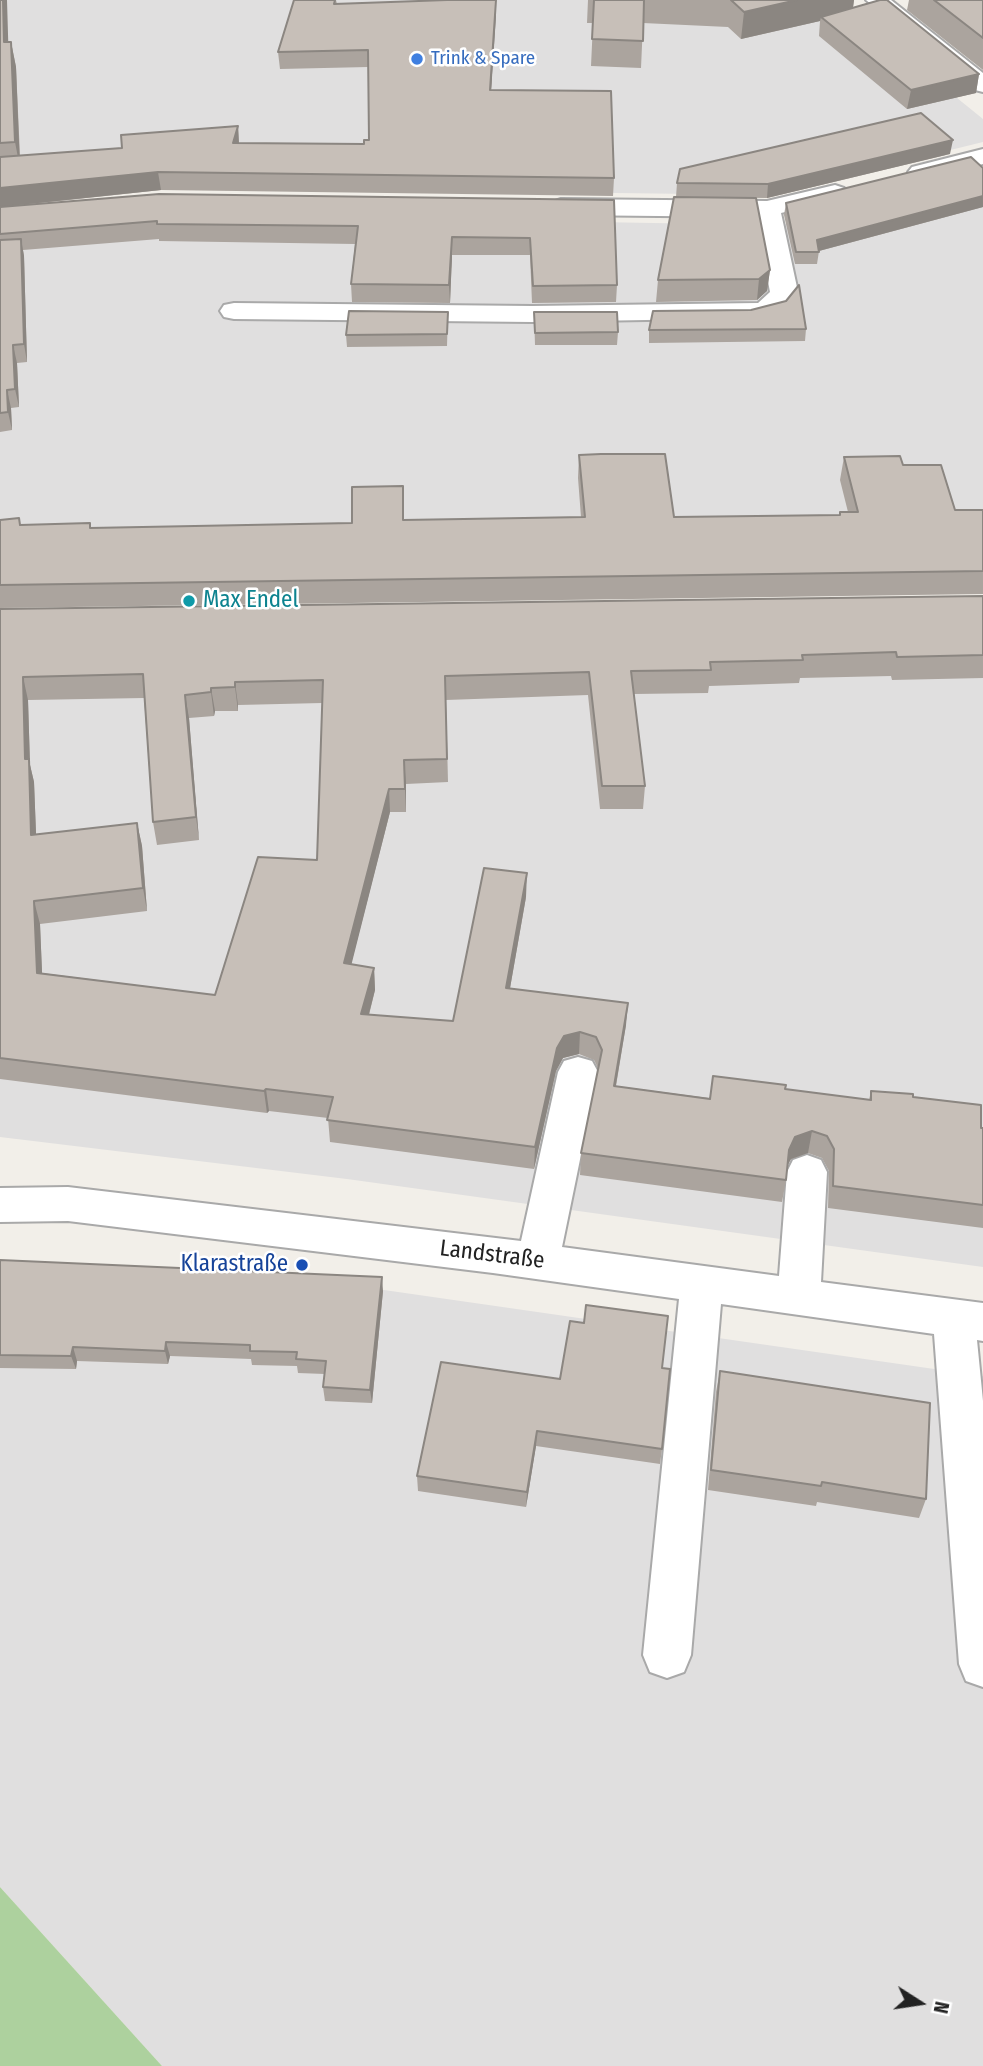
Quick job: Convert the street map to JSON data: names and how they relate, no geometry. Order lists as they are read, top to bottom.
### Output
{
  "streets": {
    "street": ["Landstraße"]
  },
  "places": ["Trink & Spare", "Max Endel", "Klarastraße"],
  "north": "right"
}
